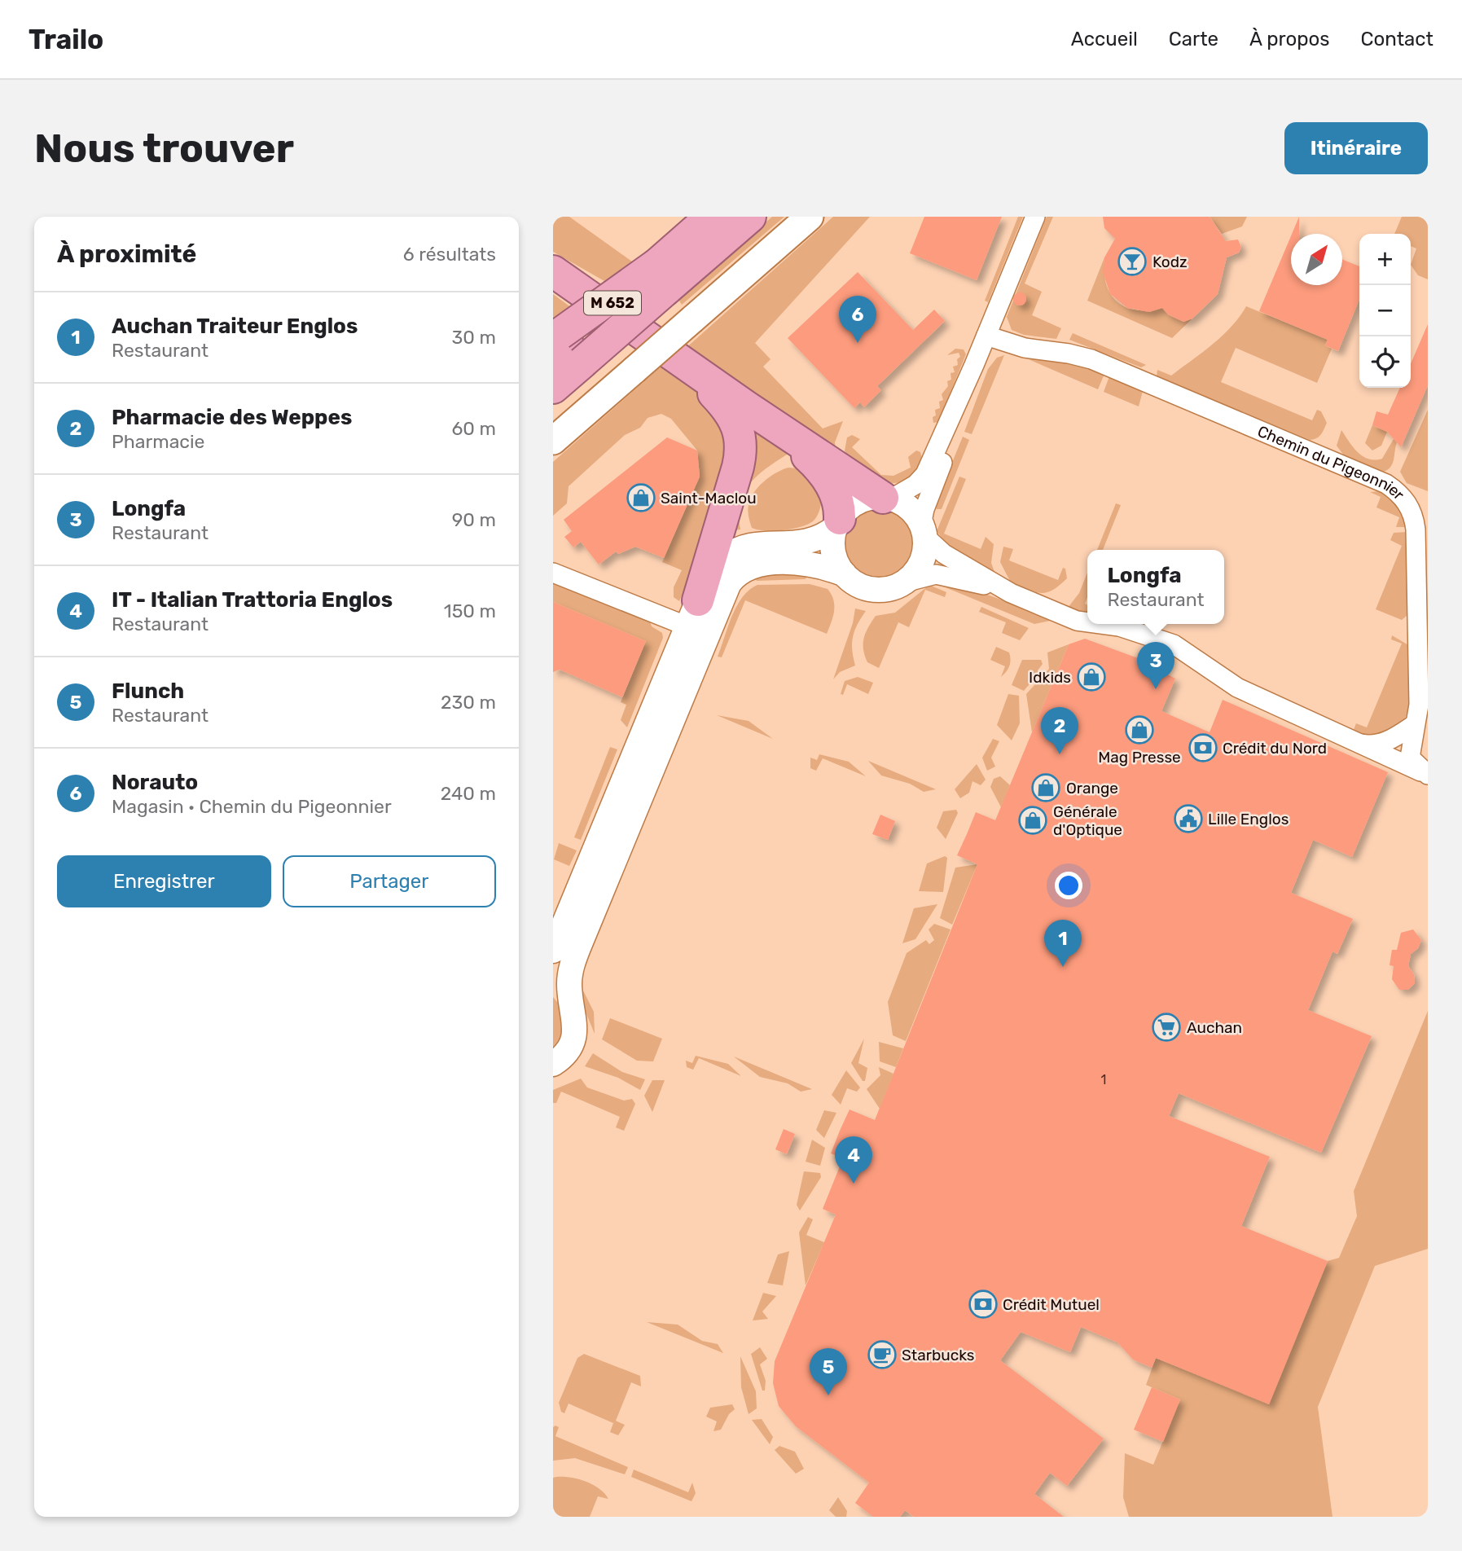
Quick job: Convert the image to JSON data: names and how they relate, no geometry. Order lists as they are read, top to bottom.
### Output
{
  "streets": {
    "street": ["Chemin du Pigeonnier"]
  },
  "places": {
    "bar": ["Kodz"],
    "shop": [
      "Saint-Maclou",
      "Idkids",
      "Mag Presse",
      "Orange",
      "Générale d'Optique"
    ],
    "bank": ["Crédit du Nord", "Crédit Mutuel"],
    "public building": ["Lille Englos"],
    "supermarket": ["Auchan"],
    "cafe": ["Starbucks"]
  },
  "house_numbers": ["1"],
  "north": "top right",
  "page": {
    "header": "Trailo",
    "nav": [
      "Accueil",
      "Carte",
      "À propos",
      "Contact"
    ],
    "buttons": [
      "Itinéraire",
      ["Enregistrer", "Partager"]
    ],
    "title": "Nous trouver",
    "heading": ["À proximité", "6 résultats"],
    "map_buttons": ["+", "−"],
    "list": [
      {
        "mark": "1",
        "name": "Auchan Traiteur Englos",
        "note": "Restaurant",
        "value": "30 m"
      },
      {
        "mark": "2",
        "name": "Pharmacie des Weppes",
        "note": "Pharmacie",
        "value": "60 m"
      },
      {
        "mark": "3",
        "name": "Longfa",
        "note": "Restaurant",
        "value": "90 m"
      },
      {
        "mark": "4",
        "name": "IT - Italian Trattoria Englos",
        "note": "Restaurant",
        "value": "150 m"
      },
      {
        "mark": "5",
        "name": "Flunch",
        "note": "Restaurant",
        "value": "230 m"
      },
      {
        "mark": "6",
        "name": "Norauto",
        "note": "Magasin · Chemin du Pigeonnier",
        "value": "240 m"
      }
    ],
    "pins": [
      "6",
      "3",
      "2",
      "1",
      "4",
      "5"
    ],
    "popup": ["Longfa", "Restaurant"]
  }
}
